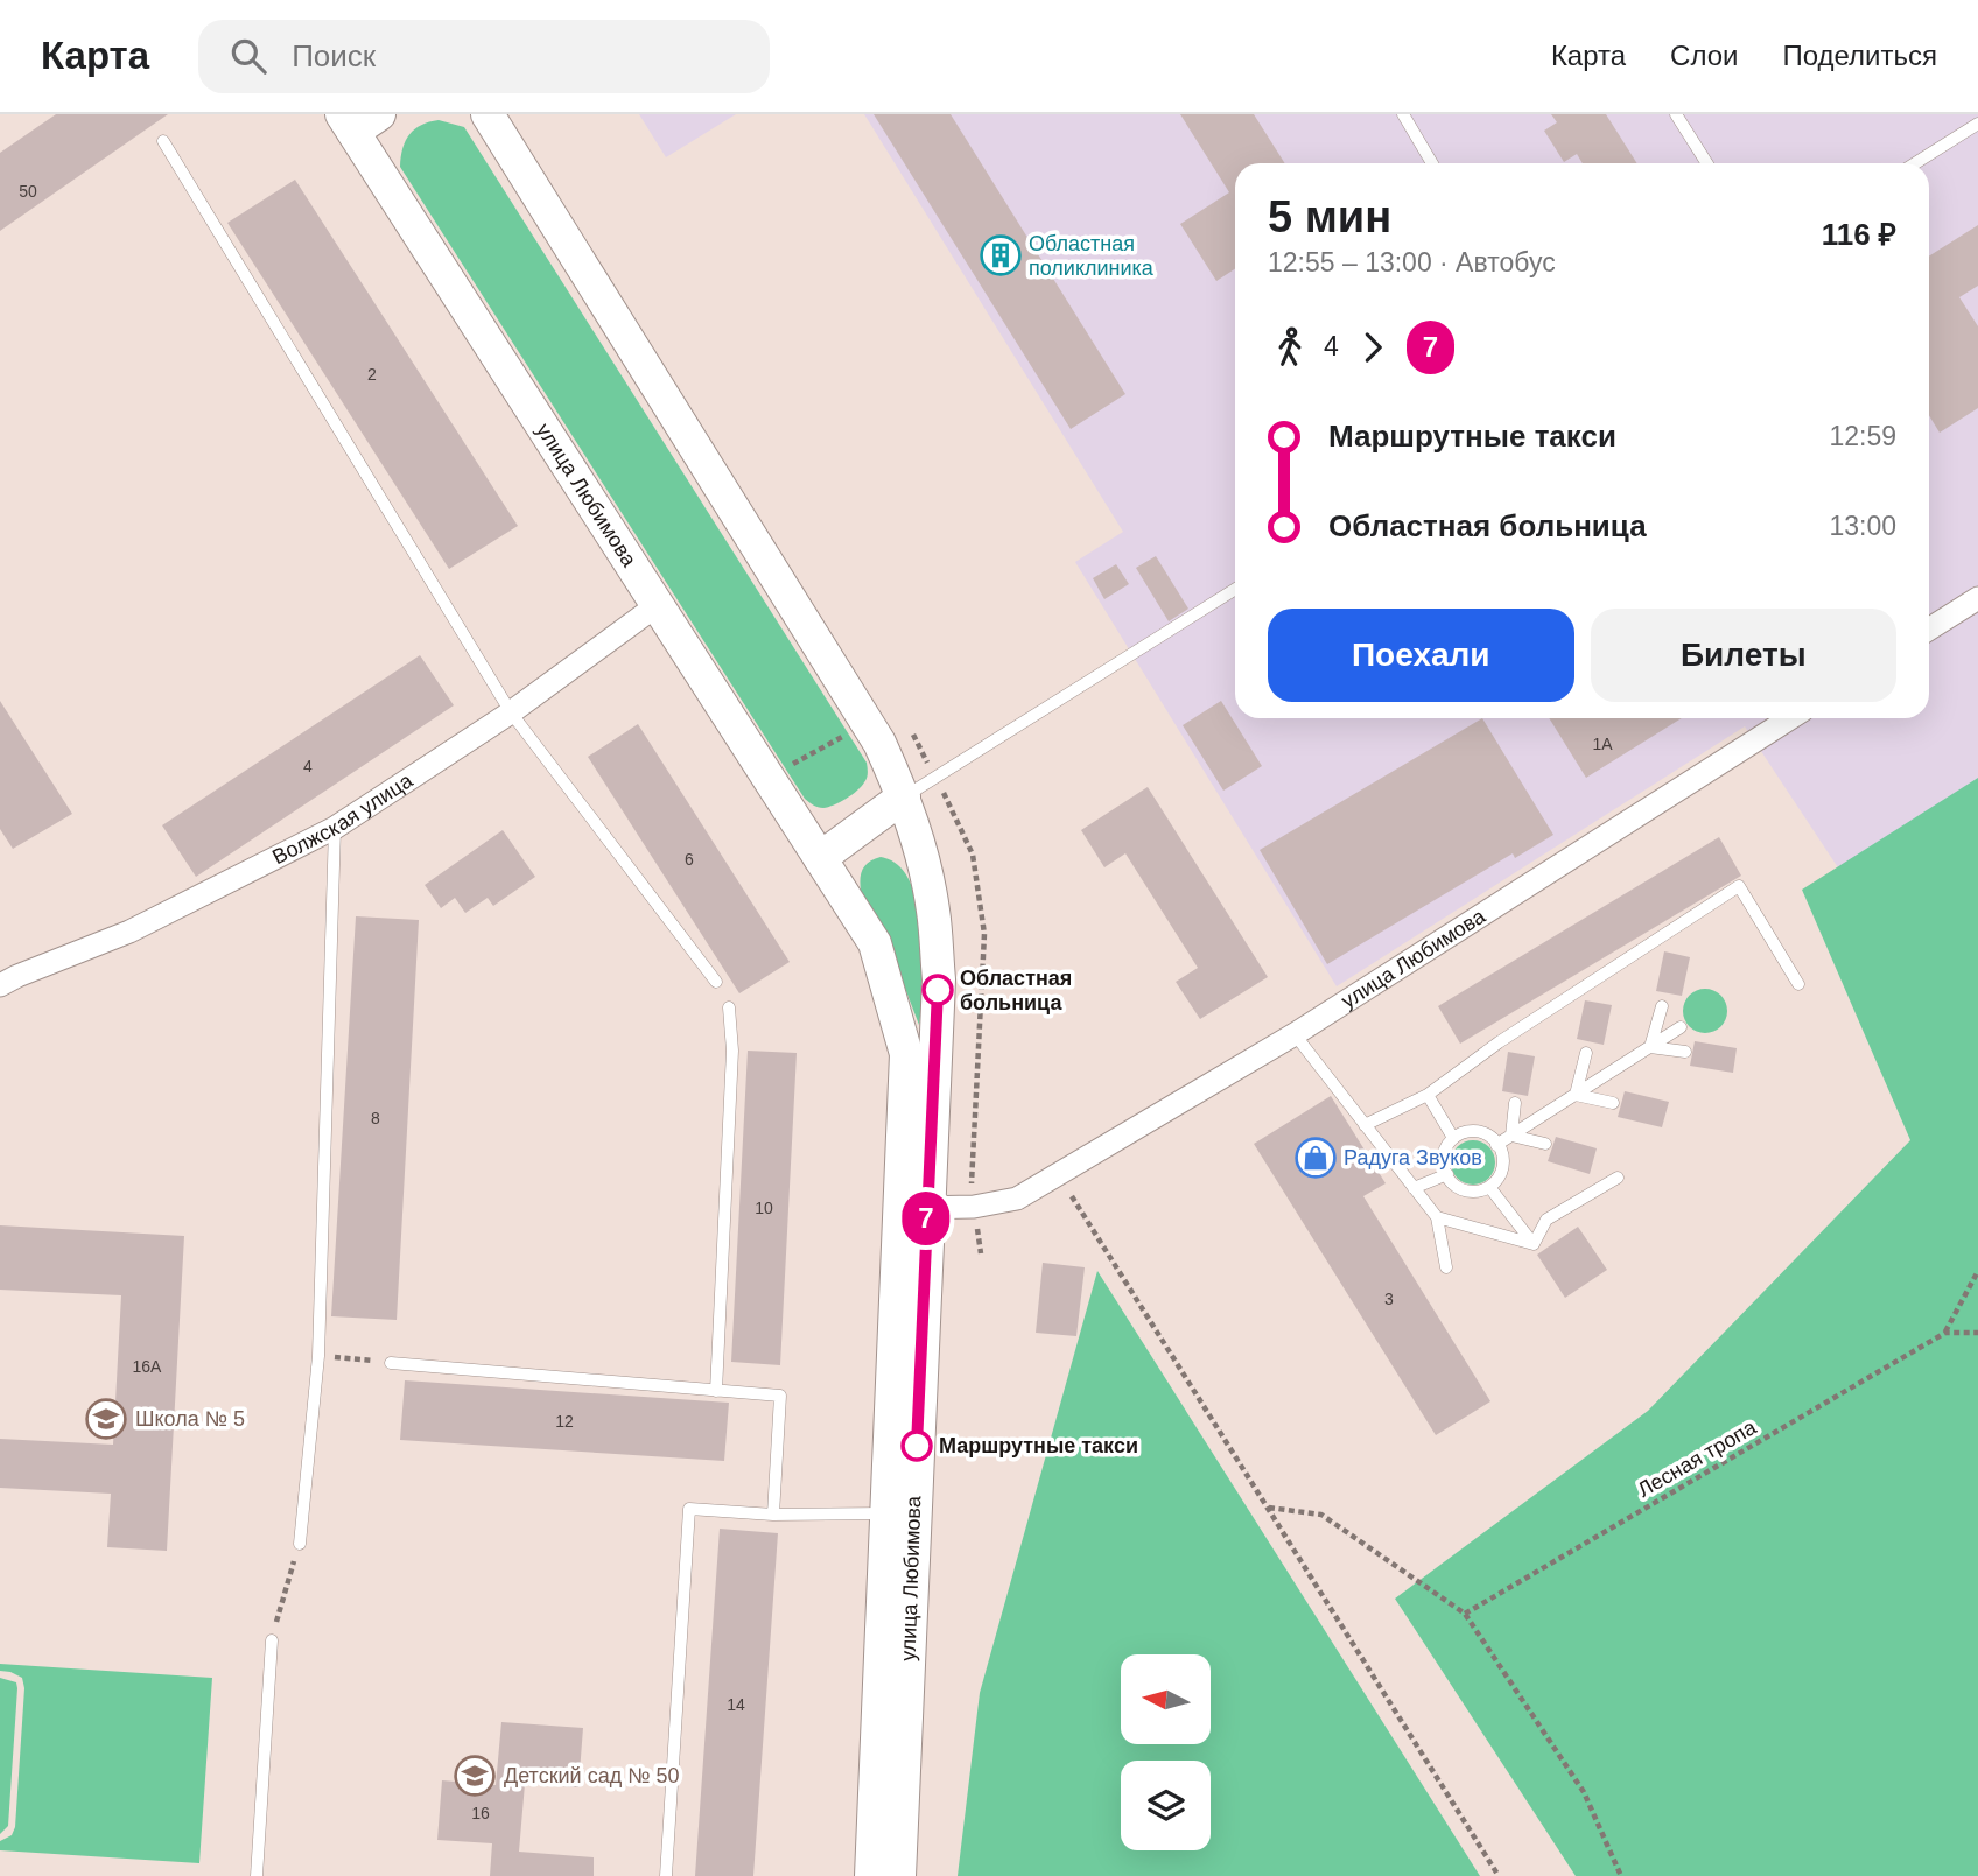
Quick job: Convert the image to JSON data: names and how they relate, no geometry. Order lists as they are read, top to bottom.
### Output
{
  "streets": {
    "main road": ["улица Любимова"],
    "street": ["Волжская улица"],
    "path": ["Лесная тропа"]
  },
  "crossings": [
    ["улица Любимова", "Волжская улица"]
  ],
  "places": {
    "building": ["Областная поликлиника"],
    "other": ["Областная больница", "Маршрутные такси"],
    "shop": ["Радуга Звуков"],
    "school or university": ["Школа № 5", "Детский сад № 50"]
  },
  "lines": ["bus line 7"],
  "house_numbers": [
    "50",
    "2",
    "1А",
    "4",
    "6",
    "8",
    "10",
    "3",
    "16А",
    "12",
    "14",
    "16"
  ],
  "north": "left",
  "page": {
    "header": "Карта",
    "search": "Поиск",
    "nav": ["Карта", "Слои", "Поделиться"],
    "on_map": "7",
    "heading": ["5 мин", "12:55 – 13:00 · Автобус", "116 ₽"],
    "legs": ["4", "7"],
    "list": [
      {
        "name": "Маршрутные такси",
        "value": "12:59"
      },
      {
        "name": "Областная больница",
        "value": "13:00"
      }
    ],
    "buttons": ["Поехали", "Билеты"]
  }
}
